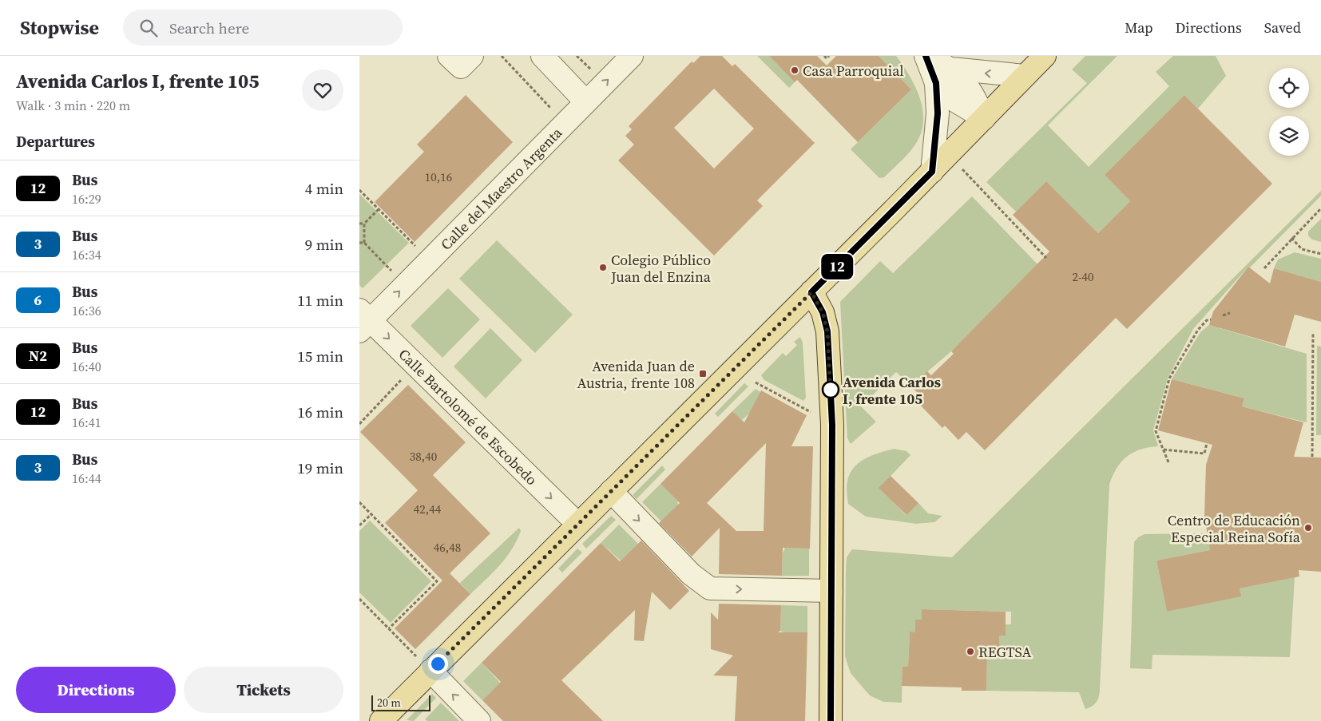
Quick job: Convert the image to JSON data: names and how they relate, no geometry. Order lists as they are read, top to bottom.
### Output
{
  "streets": {
    "street": ["Calle del Maestro Argenta", "Calle Bartolomé de Escobedo"]
  },
  "crossings": [
    ["Calle del Maestro Argenta", "Calle Bartolomé de Escobedo"]
  ],
  "one_way": ["Calle del Maestro Argenta", "Calle Bartolomé de Escobedo"],
  "places": {
    "other": [
      "Casa Parroquial",
      "Colegio Público Juan del Enzina",
      "Avenida Carlos I, frente 105",
      "Centro de Educación Especial Reina Sofía",
      "REGTSA"
    ],
    "transit": ["Avenida Juan de Austria, frente 108"]
  },
  "lines": ["bus line 12"],
  "house_numbers": [
    "10,16",
    "2-40",
    "38,40",
    "42,44",
    "46,48"
  ],
  "scale_bar": "20 m",
  "page": {
    "header": "Stopwise",
    "search": "Search here",
    "nav": ["Map", "Directions", "Saved"],
    "heading": [
      ["Avenida Carlos I, frente 105", "Walk · 3 min · 220 m"],
      "Departures"
    ],
    "on_map": "12",
    "list": [
      {
        "mark": "12",
        "name": "Bus",
        "note": "16:29",
        "value": "4 min"
      },
      {
        "mark": "3",
        "name": "Bus",
        "note": "16:34",
        "value": "9 min"
      },
      {
        "mark": "6",
        "name": "Bus",
        "note": "16:36",
        "value": "11 min"
      },
      {
        "mark": "N2",
        "name": "Bus",
        "note": "16:40",
        "value": "15 min"
      },
      {
        "mark": "12",
        "name": "Bus",
        "note": "16:41",
        "value": "16 min"
      },
      {
        "mark": "3",
        "name": "Bus",
        "note": "16:44",
        "value": "19 min"
      }
    ],
    "buttons": ["Directions", "Tickets"],
    "scale": "20 m"
  }
}
